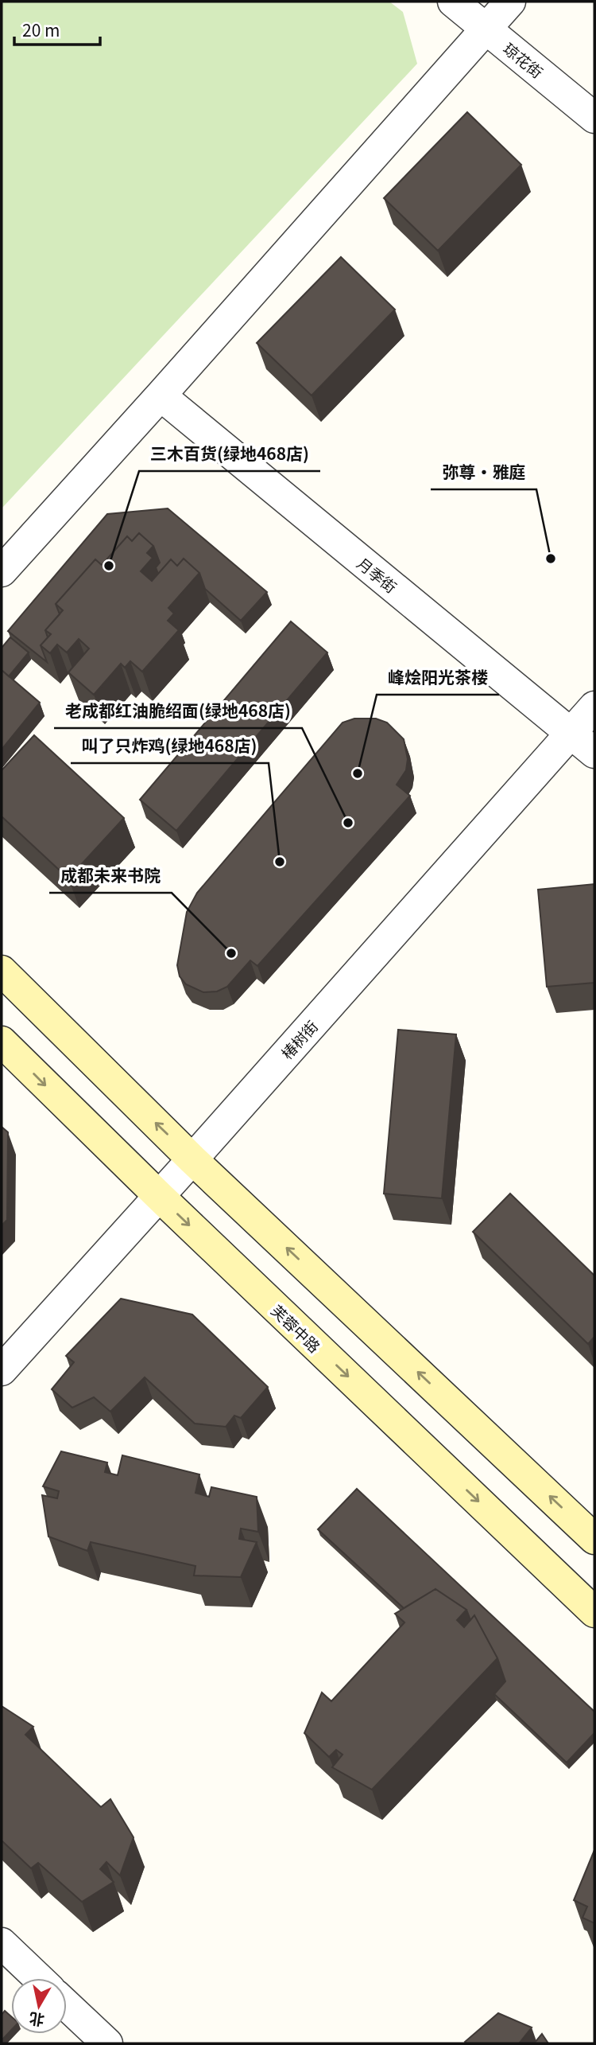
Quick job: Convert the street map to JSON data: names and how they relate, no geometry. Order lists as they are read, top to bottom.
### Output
{
  "streets": {
    "main road": ["芙蓉中路"],
    "street": ["琼花街", "月季街", "椿树街"]
  },
  "crossings": [
    ["月季街", "椿树街"],
    ["椿树街", "芙蓉中路"]
  ],
  "places": [
    "弥尊·雅庭",
    "三木百货(绿地468店)",
    "峰烩阳光茶楼",
    "老成都红油脆绍面(绿地468店)",
    "叫了只炸鸡(绿地468店)",
    "成都未来书院"
  ],
  "scale_bar": "20 m",
  "north": "bottom"
}
